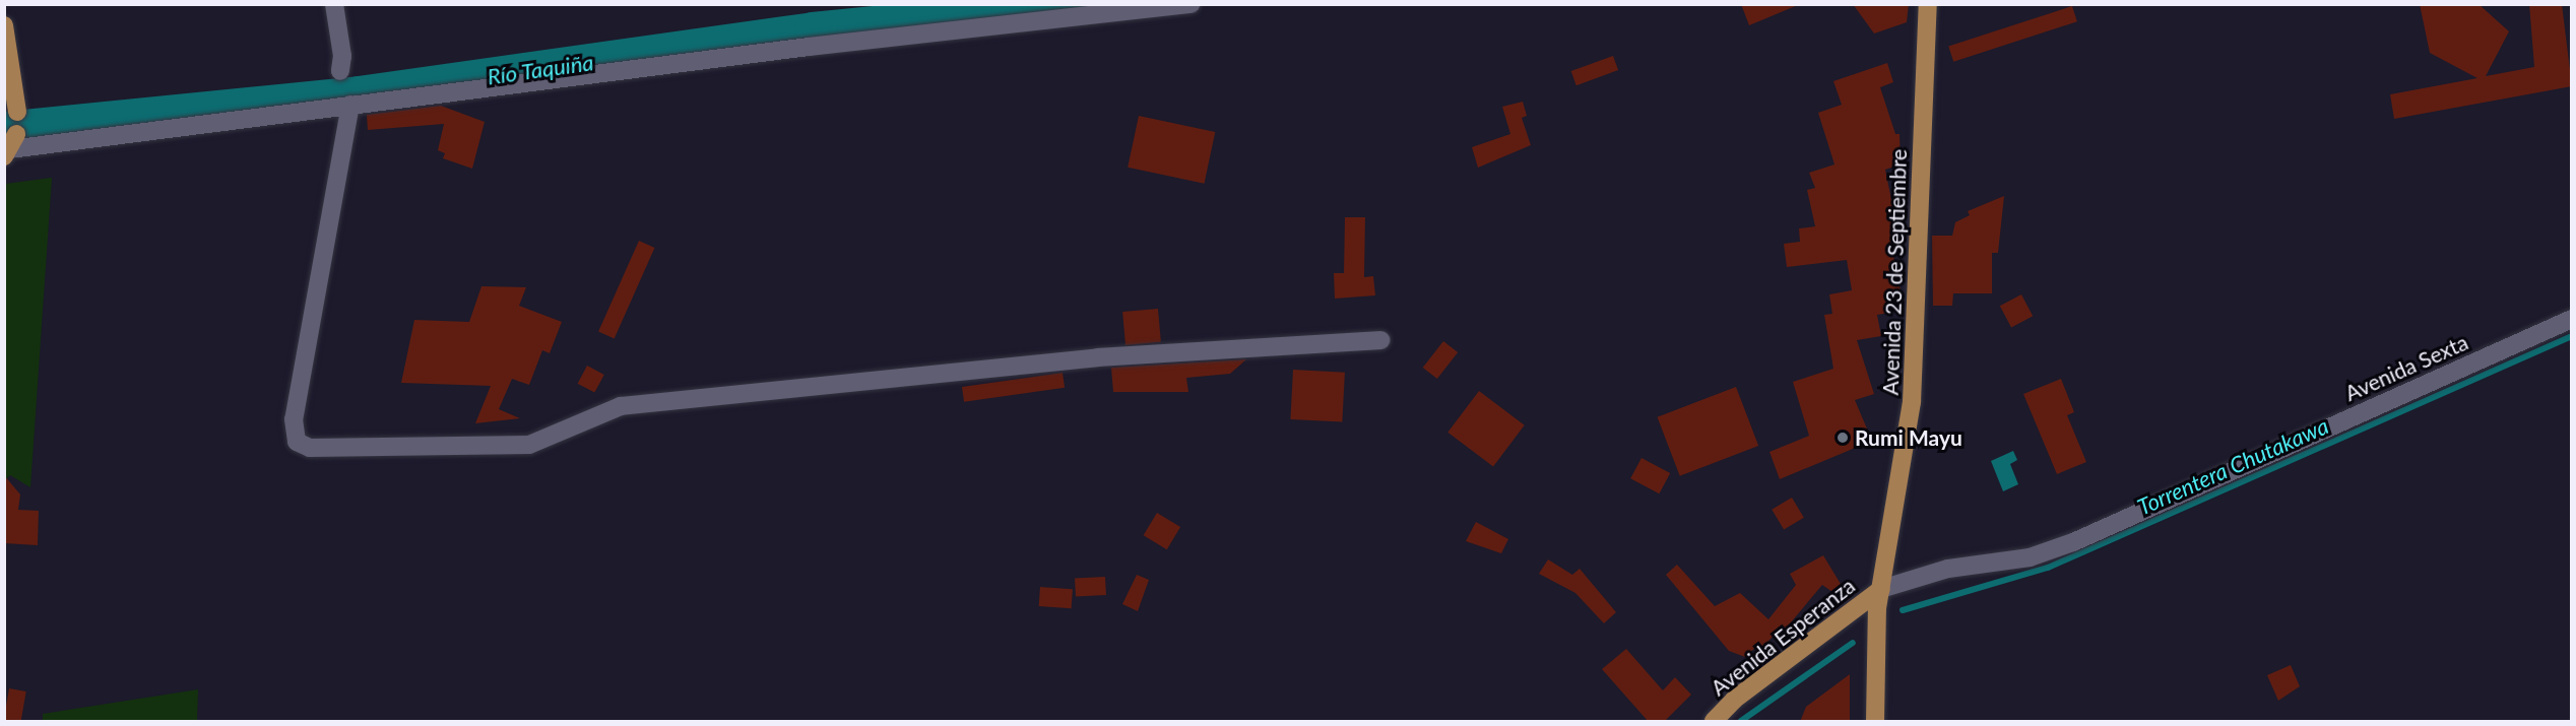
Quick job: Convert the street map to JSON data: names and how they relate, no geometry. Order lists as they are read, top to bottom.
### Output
{
  "streets": {
    "main road": ["Avenida 23 de Septiembre", "Avenida Esperanza"],
    "street": ["Avenida Sexta"]
  },
  "crossings": [
    ["Avenida 23 de Septiembre", "Avenida Sexta"],
    ["Avenida 23 de Septiembre", "Avenida Esperanza"],
    ["Avenida Sexta", "Avenida Esperanza"]
  ],
  "water": ["Río Taquiña", "Torrentera Chutakawa"],
  "places": ["Rumi Mayu"]
}
